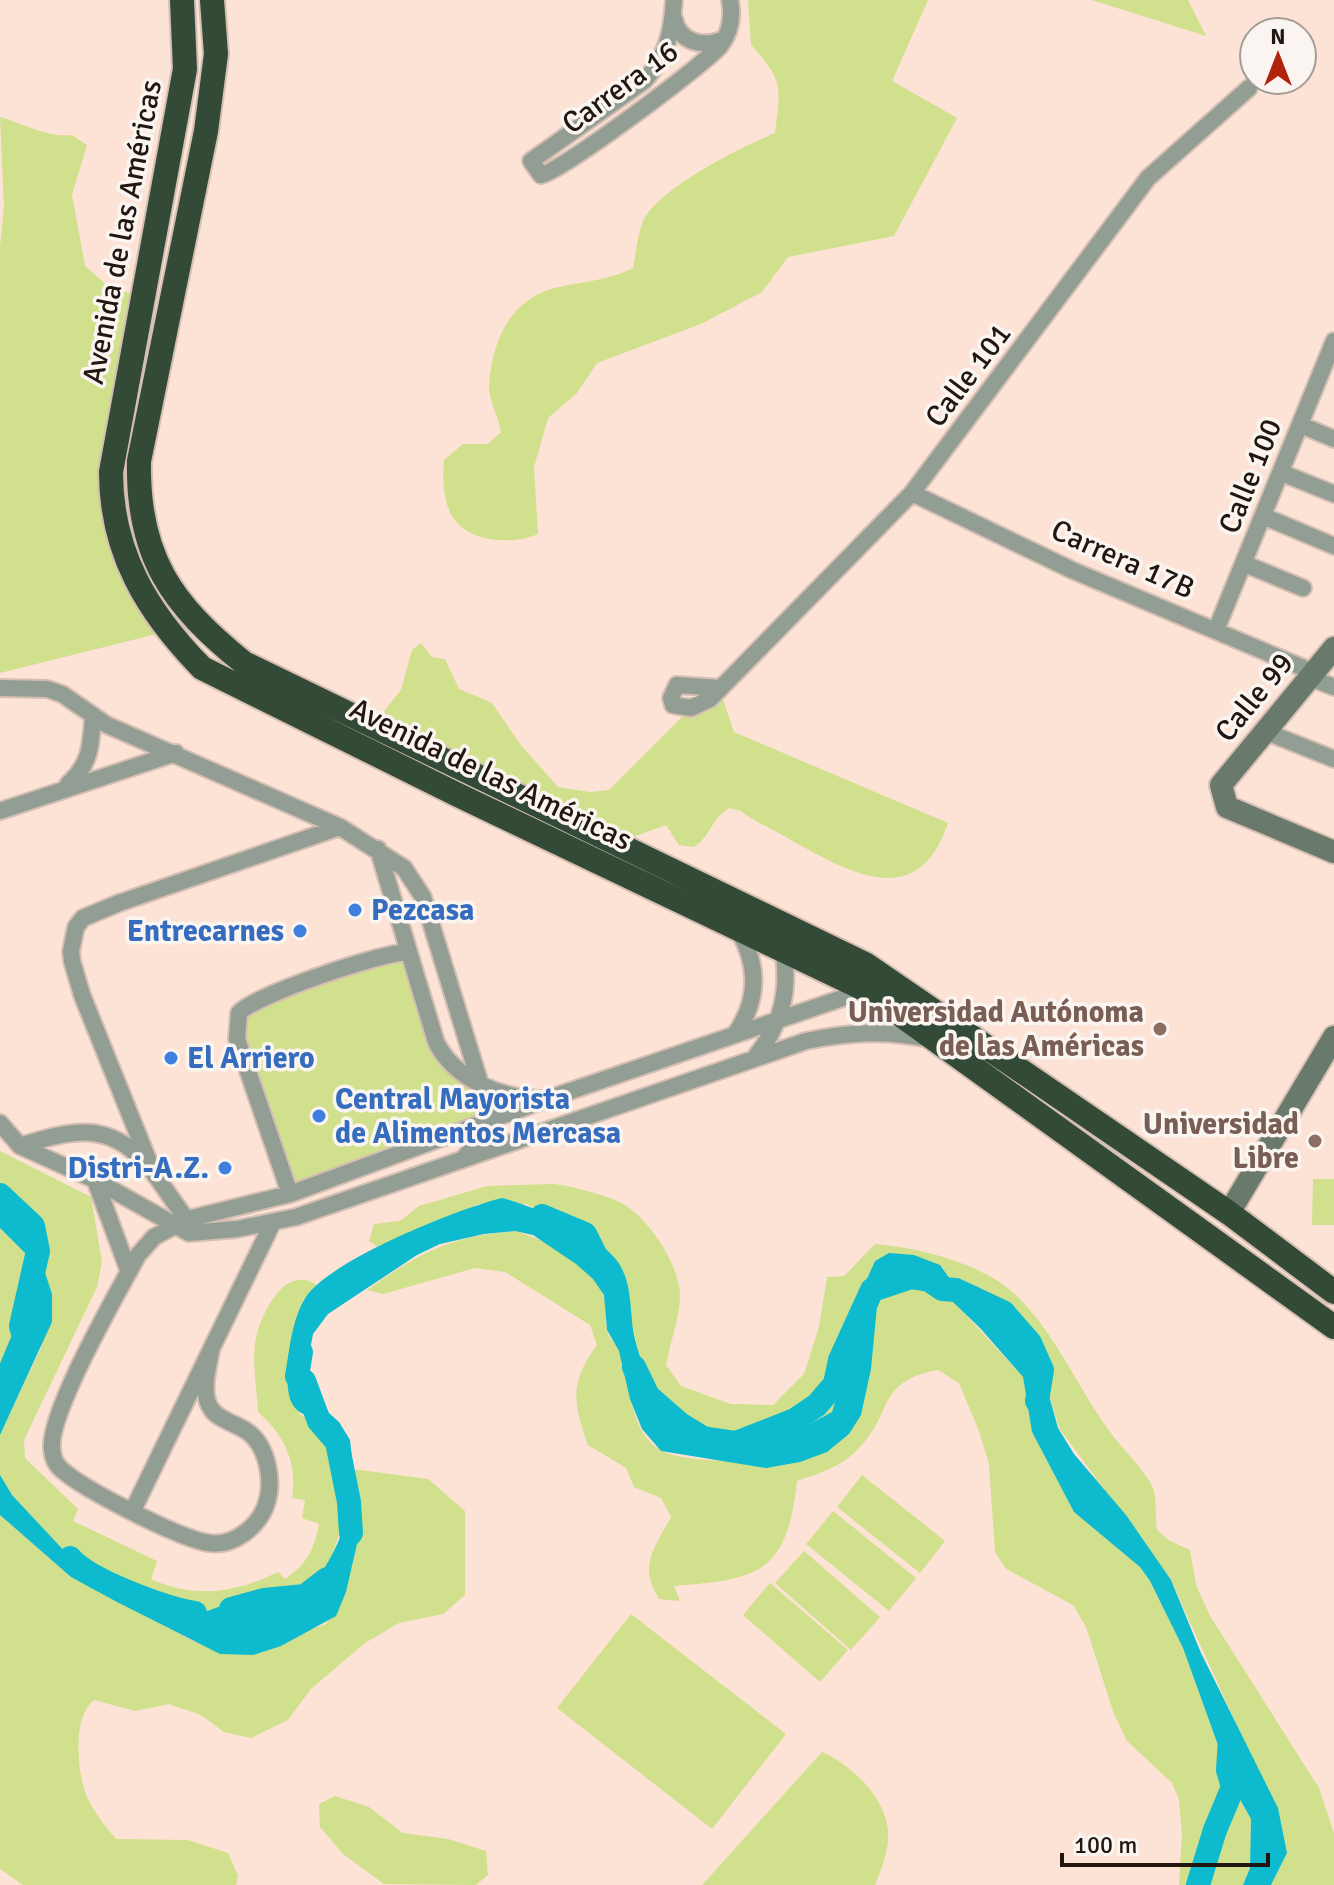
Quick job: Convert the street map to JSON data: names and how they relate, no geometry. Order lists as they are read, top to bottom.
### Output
{
  "streets": {
    "highway": ["Avenida de las Américas"],
    "street": [
      "Carrera 16",
      "Calle 101",
      "Calle 100",
      "Carrera 17B",
      "Calle 99"
    ]
  },
  "crossings": [
    ["Calle 101", "Carrera 17B"],
    ["Calle 100", "Carrera 17B"],
    ["Carrera 17B", "Calle 99"]
  ],
  "places": [
    "Pezcasa",
    "Entrecarnes",
    "Universidad Autónoma de las Américas",
    "El Arriero",
    "Central Mayorista de Alimentos Mercasa",
    "Universidad Libre",
    "Distri-A.Z."
  ],
  "scale_bar": "100 m",
  "north": "top"
}
